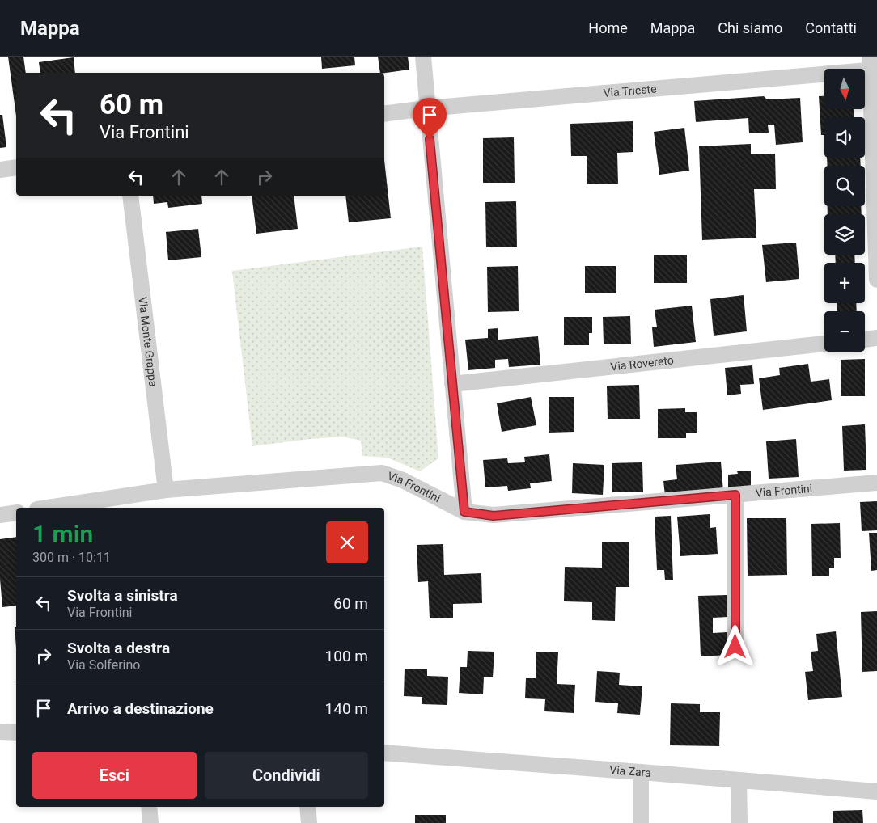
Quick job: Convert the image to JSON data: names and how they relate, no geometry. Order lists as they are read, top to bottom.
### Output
{
  "streets": {
    "street": [
      "Via Trieste",
      "Via Monte Grappa",
      "Via Rovereto",
      "Via Frontini",
      "Via Zara"
    ]
  },
  "crossings": [
    ["Via Monte Grappa", "Via Frontini"]
  ],
  "north": "bottom",
  "page": {
    "header": "Mappa",
    "nav": [
      "Home",
      "Mappa",
      "Chi siamo",
      "Contatti"
    ],
    "map_buttons": ["+", "−"],
    "turn": ["60 m", "Via Frontini"],
    "heading": ["1 min", "300 m · 10:11"],
    "list": [
      {
        "name": "Svolta a sinistra",
        "note": "Via Frontini",
        "value": "60 m"
      },
      {
        "name": "Svolta a destra",
        "note": "Via Solferino",
        "value": "100 m"
      },
      {
        "name": "Arrivo a destinazione",
        "value": "140 m"
      }
    ],
    "buttons": ["Esci", "Condividi"]
  }
}
